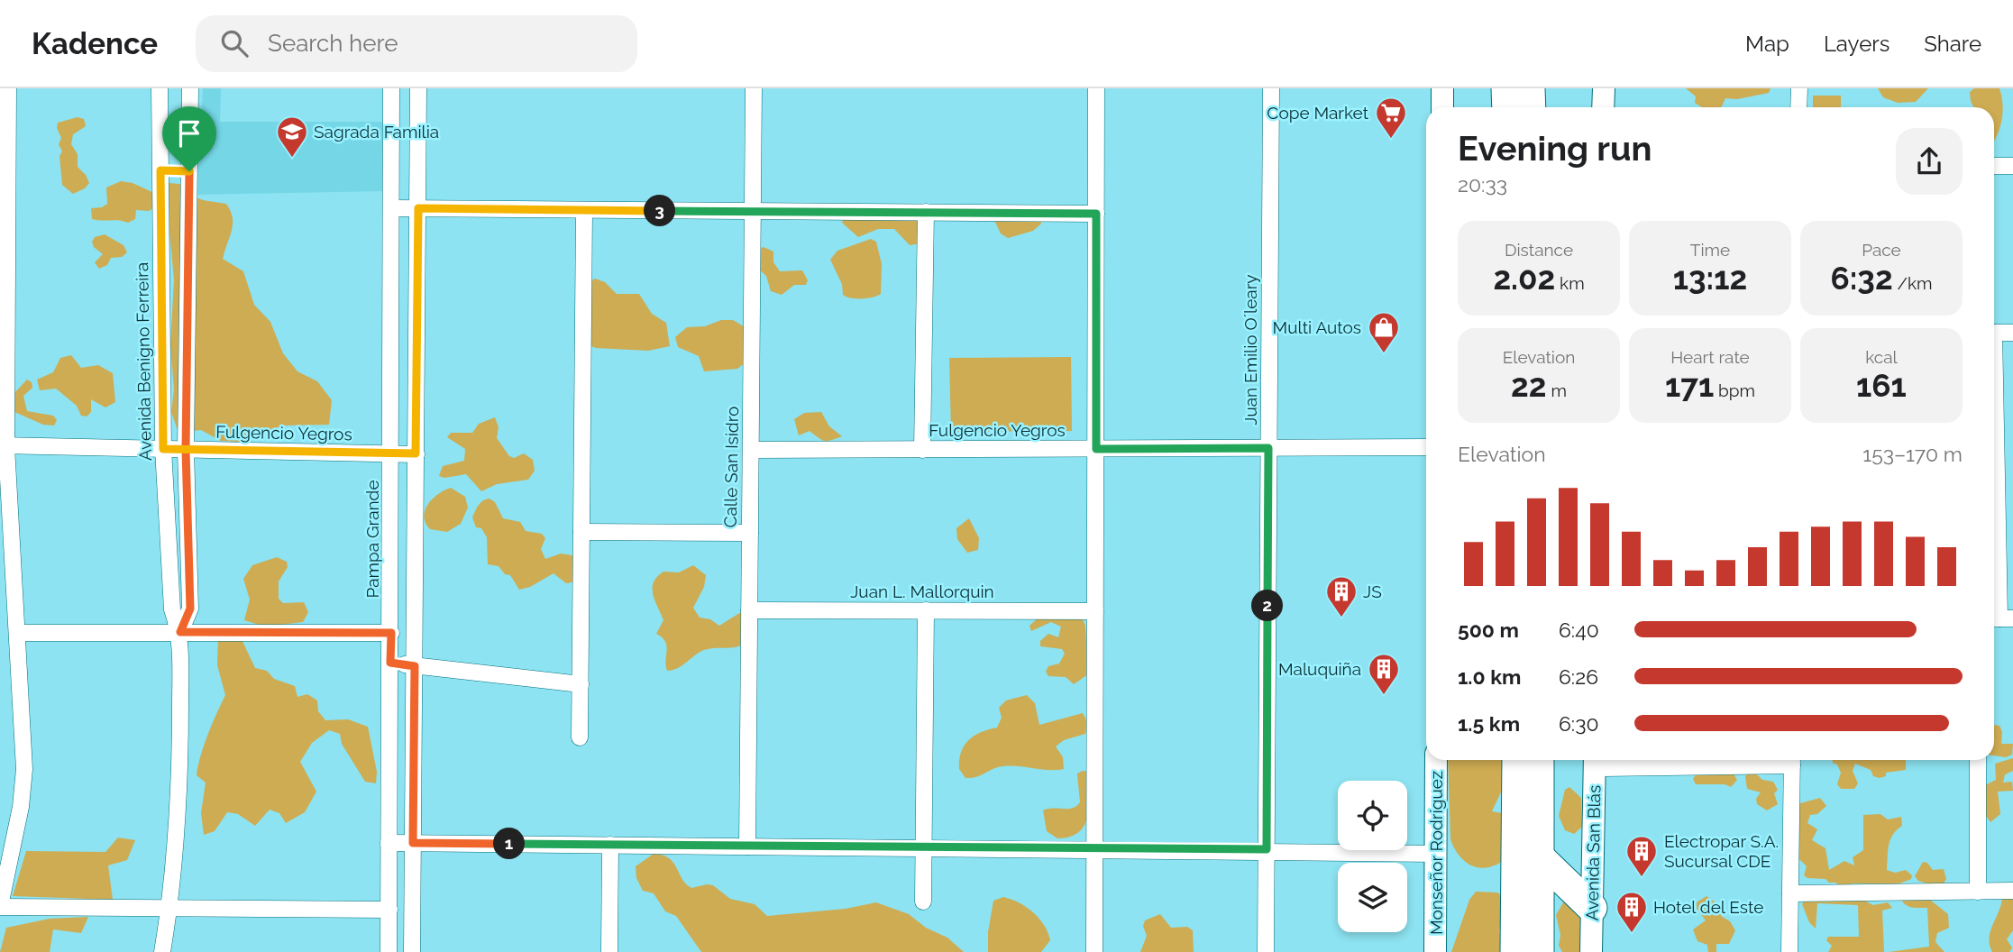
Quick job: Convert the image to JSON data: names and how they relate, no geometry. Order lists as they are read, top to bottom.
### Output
{
  "streets": {
    "street": [
      "Juan Emilio O´leary",
      "Avenida Benigno Ferreira",
      "Fulgencio Yegros",
      "Calle San Isidro",
      "Pampa Grande",
      "Juan L. Mallorquin",
      "Monseñor Rodríguez",
      "Avenida San Blás"
    ]
  },
  "crossings": [
    ["Juan Emilio O´leary", "Fulgencio Yegros"],
    ["Avenida Benigno Ferreira", "Fulgencio Yegros"],
    ["Fulgencio Yegros", "Calle San Isidro"],
    ["Fulgencio Yegros", "Pampa Grande"],
    ["Calle San Isidro", "Juan L. Mallorquin"]
  ],
  "places": {
    "supermarket": ["Cope Market"],
    "school or university": ["Sagrada Familia"],
    "shop": ["Multi Autos"],
    "building": [
      "JS",
      "Maluquiña",
      "Electropar S.A. Sucursal CDE",
      "Hotel del Este"
    ]
  },
  "page": {
    "header": "Kadence",
    "search": "Search here",
    "nav": ["Map", "Layers", "Share"],
    "heading": ["Evening run", "20:33"],
    "pins": ["3", "2", "1"],
    "stats": [
      ["Distance", "2.02 km"],
      ["Time", "13:12"],
      ["Pace", "6:32 /km"],
      ["Elevation", "22 m"],
      ["Heart rate", "171 bpm"],
      ["kcal", "161"]
    ],
    "chart": ["Elevation", "153–170 m"],
    "list": [
      {
        "name": "500 m",
        "note": "6:40"
      },
      {
        "name": "1.0 km",
        "note": "6:26"
      },
      {
        "name": "1.5 km",
        "note": "6:30"
      }
    ]
  }
}
